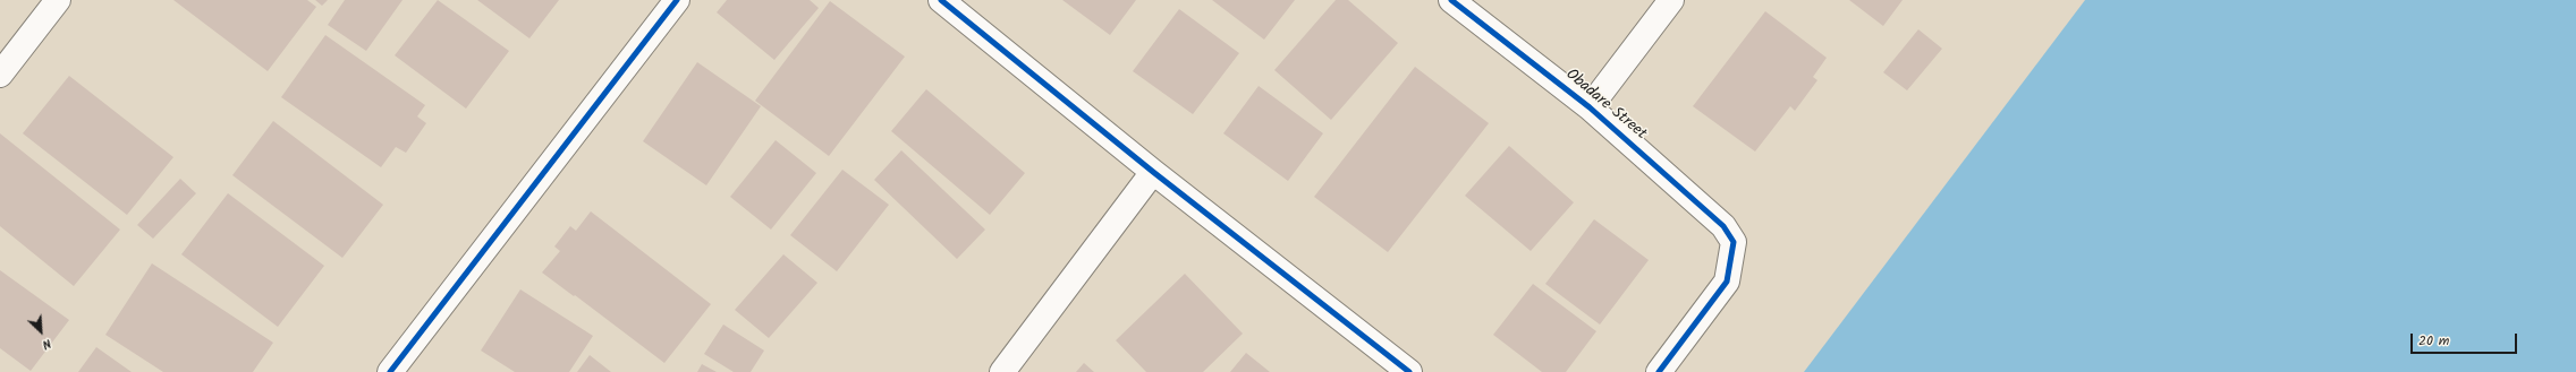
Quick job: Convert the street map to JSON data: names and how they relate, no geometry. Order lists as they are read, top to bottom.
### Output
{
  "streets": {
    "street": ["Obadare Street"]
  },
  "scale_bar": "20 m",
  "north": "bottom right"
}
